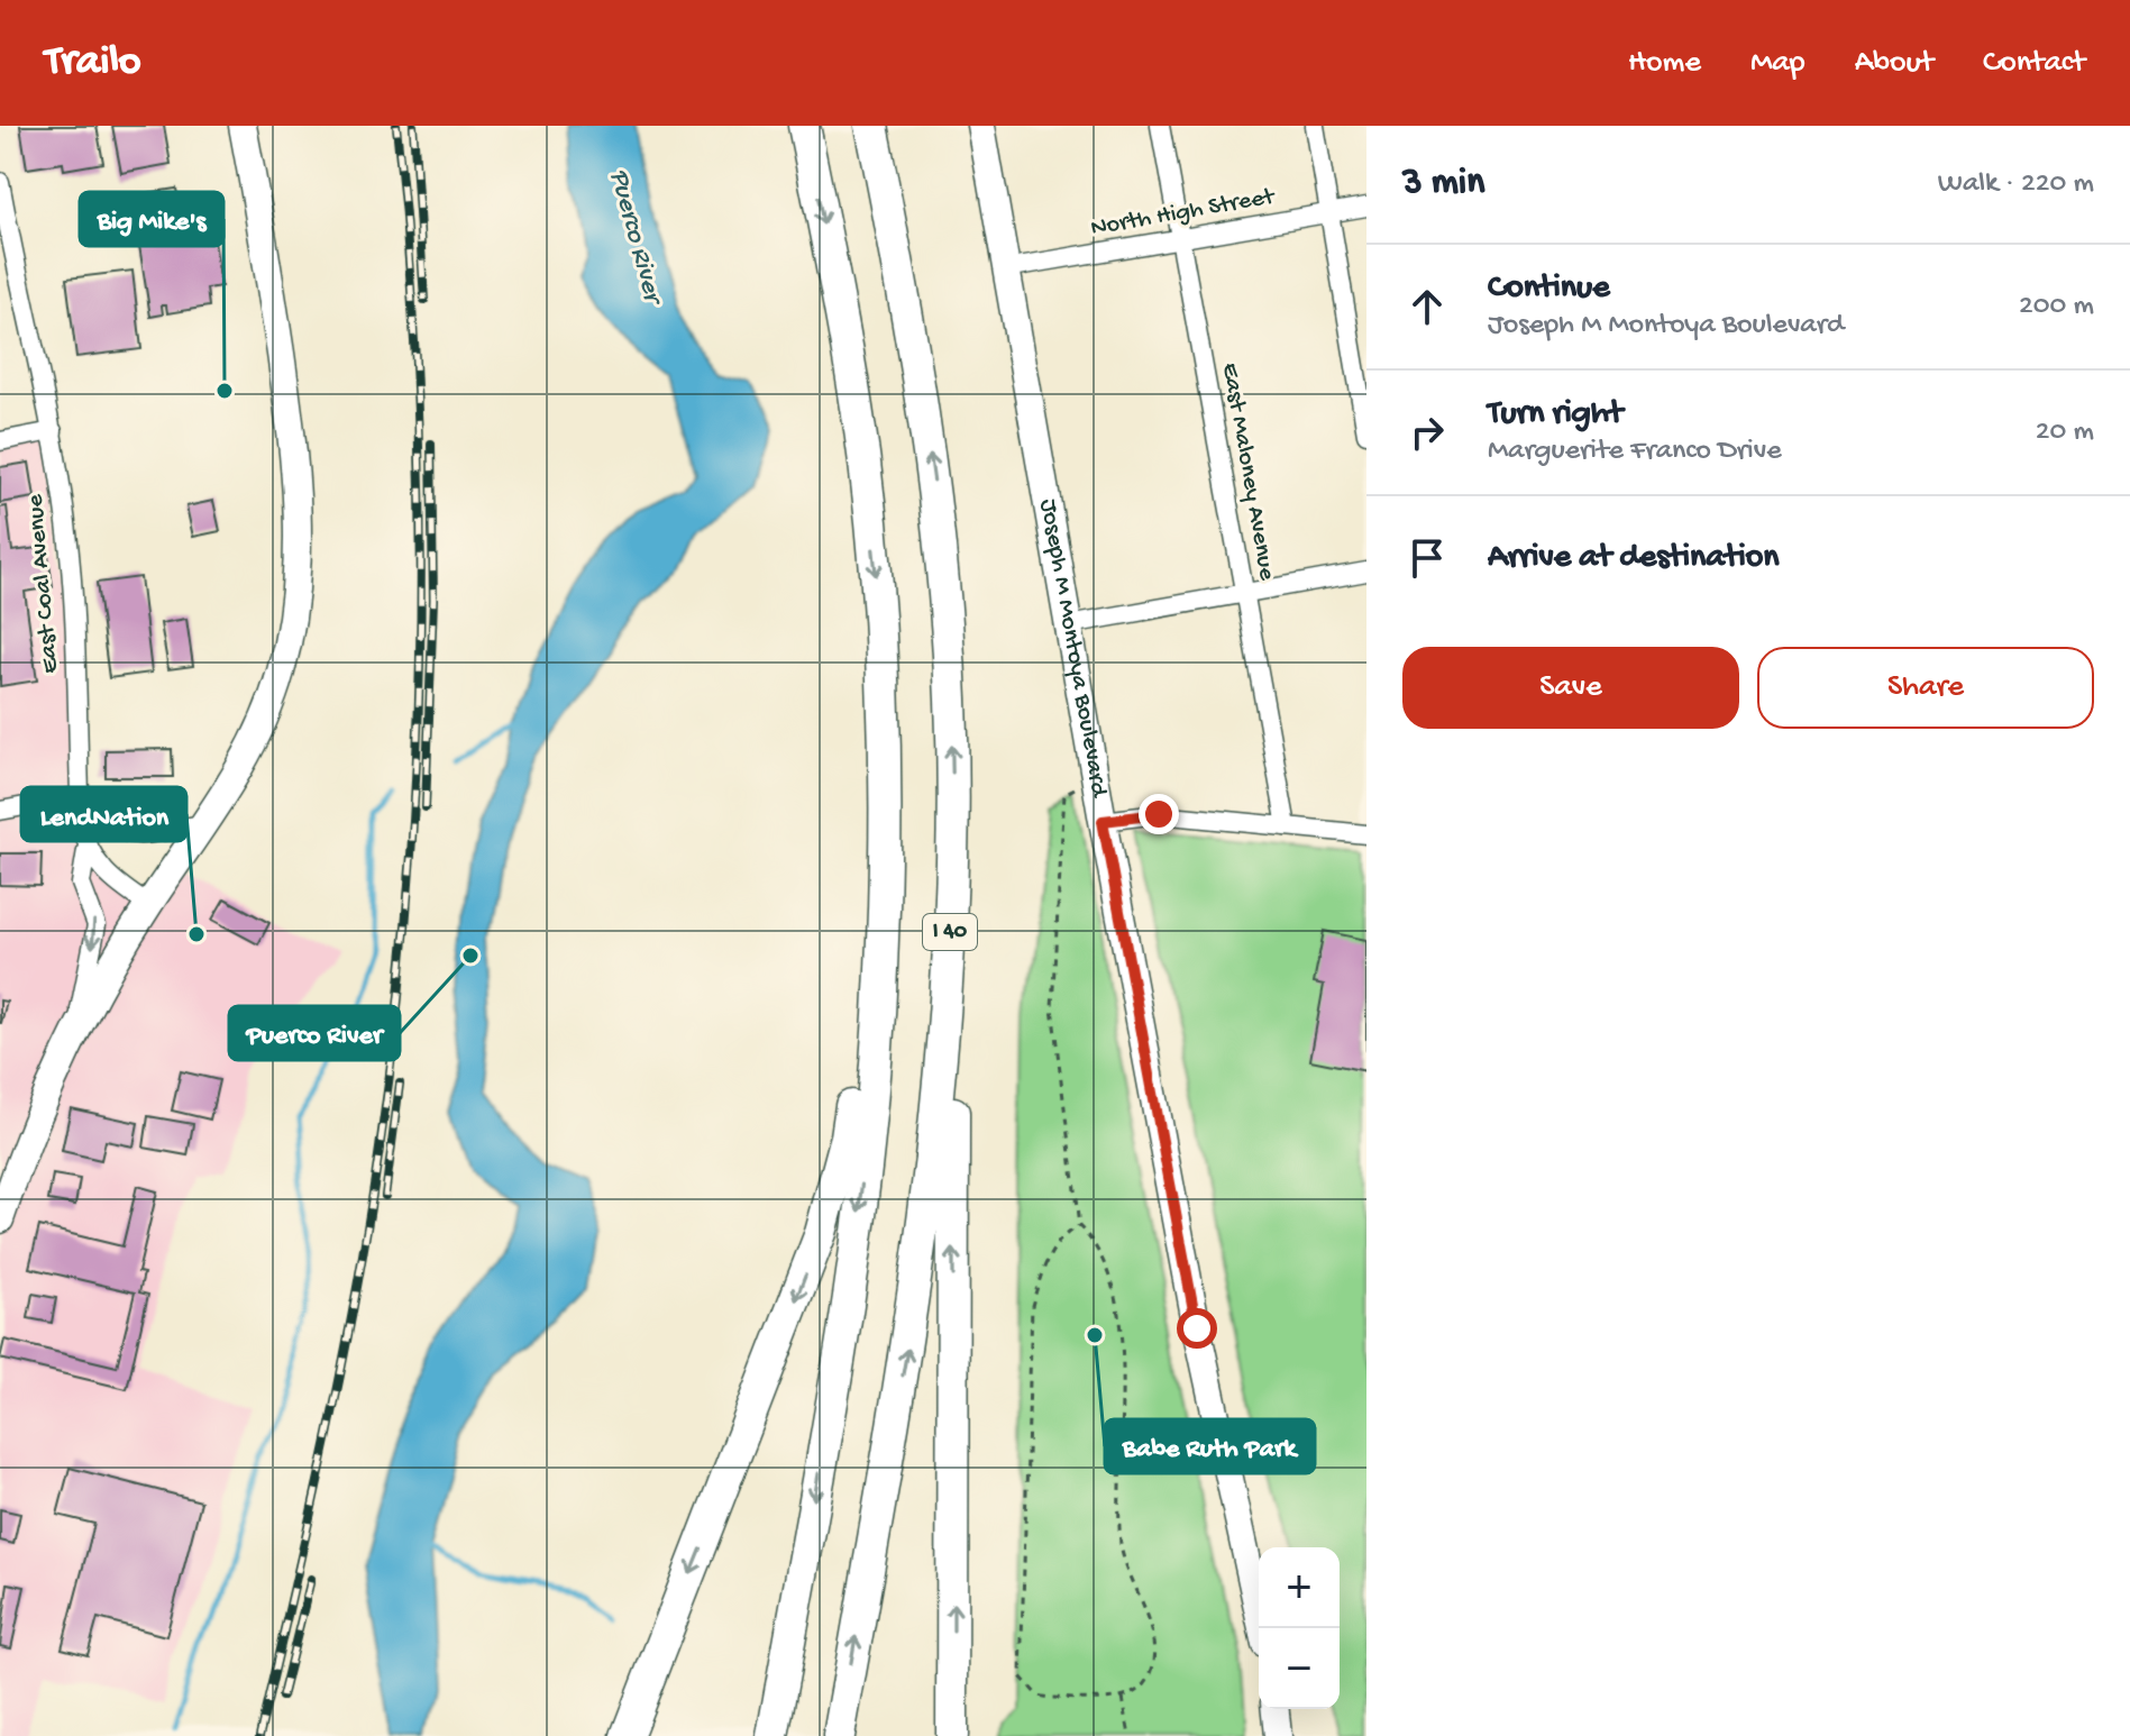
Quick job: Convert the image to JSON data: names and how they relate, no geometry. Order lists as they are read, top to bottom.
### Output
{
  "streets": {
    "highway": ["I 40"],
    "main road": ["Joseph M Montoya Boulevard"],
    "street": ["North High Street", "East Maloney Avenue", "East Coal Avenue"]
  },
  "crossings": [
    ["North High Street", "East Maloney Avenue"],
    ["North High Street", "Joseph M Montoya Boulevard"]
  ],
  "water": ["Puerco River"],
  "places": [
    "Big Mike's",
    "LendNation",
    "Puerco River",
    "Babe Ruth Park"
  ],
  "page": {
    "header": "Trailo",
    "nav": [
      "Home",
      "Map",
      "About",
      "Contact"
    ],
    "heading": ["3 min", "Walk · 220 m"],
    "list": [
      ["Continue", "Joseph M Montoya Boulevard", "200 m"],
      ["Turn right", "Marguerite Franco Drive", "20 m"],
      "Arrive at destination"
    ],
    "buttons": ["Save", "Share"],
    "map_buttons": ["+", "−"]
  }
}
